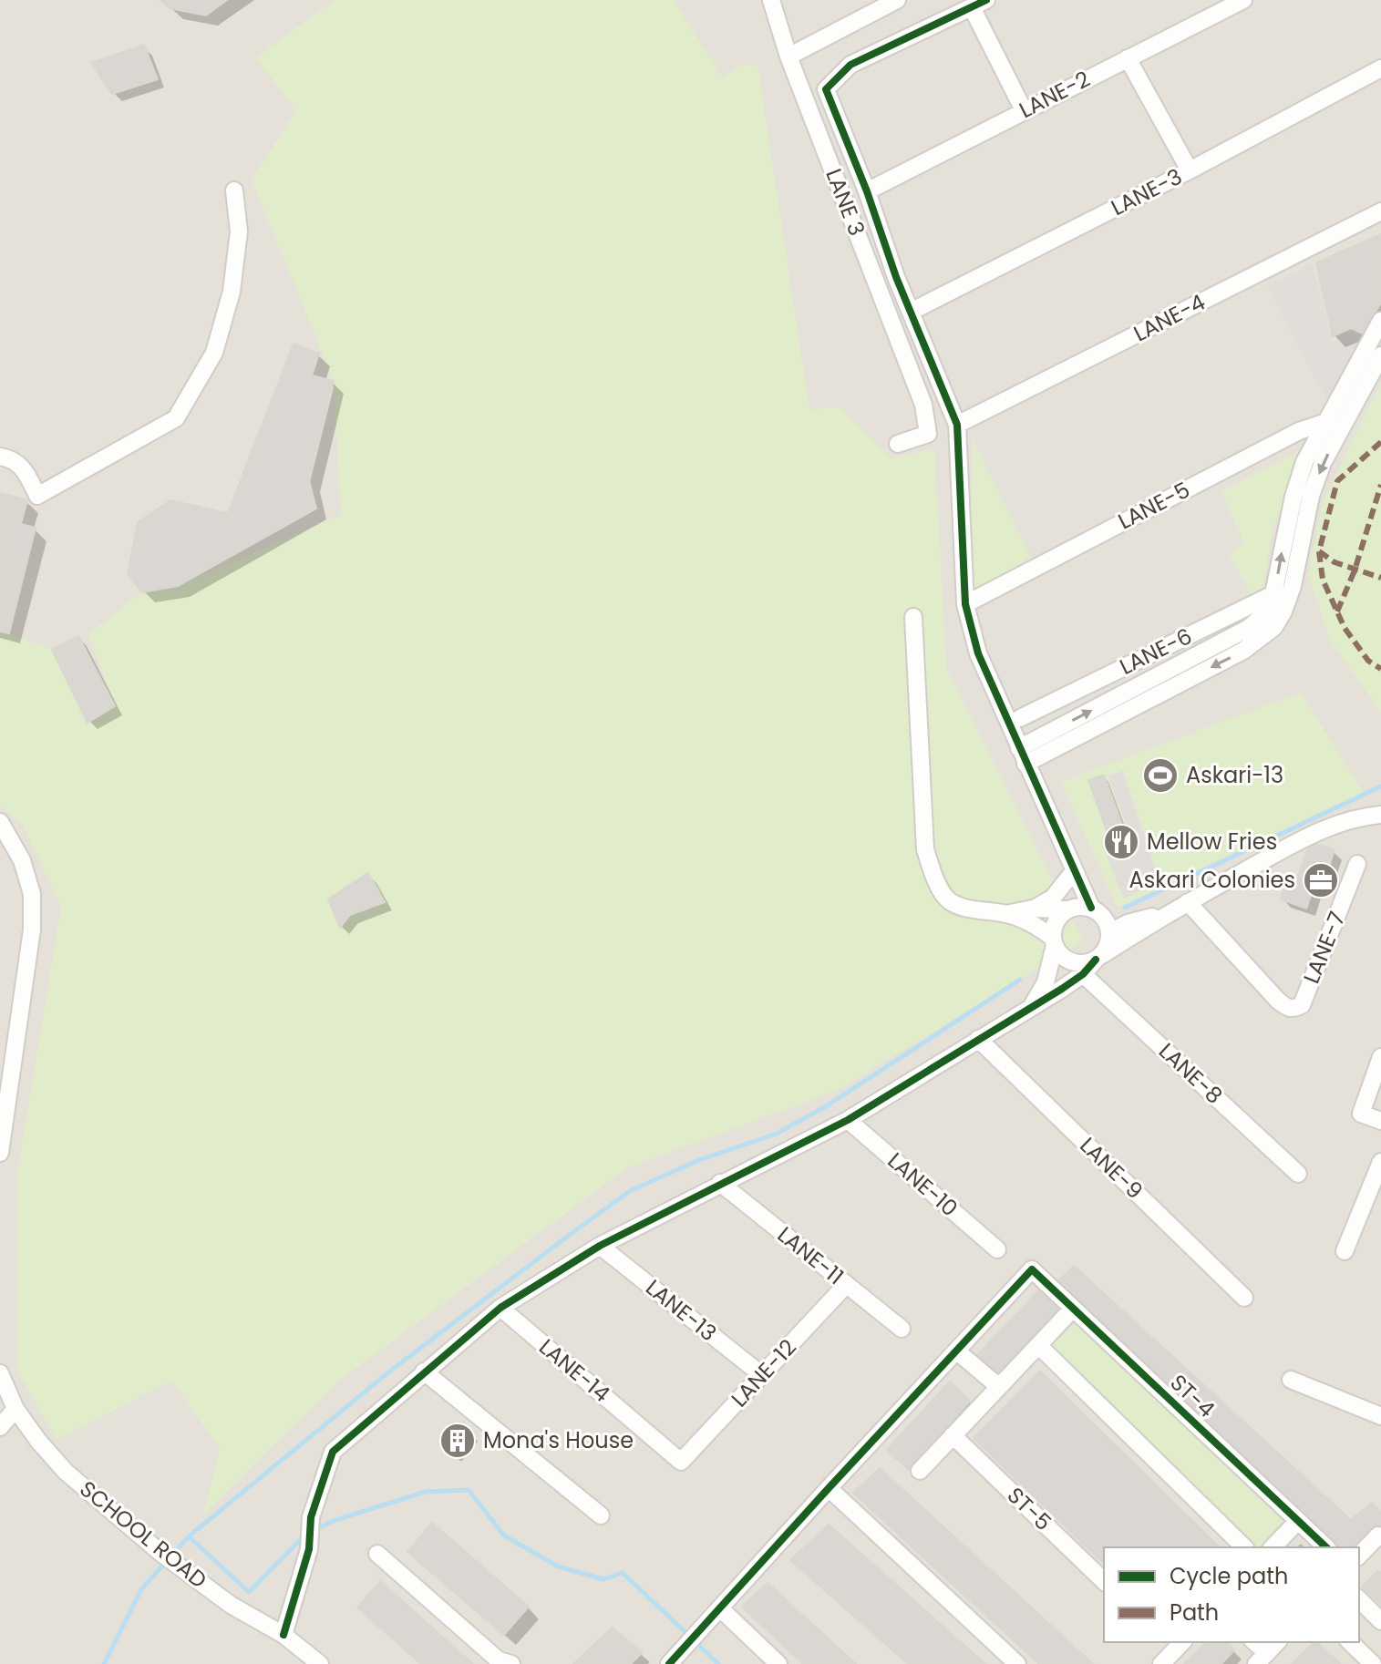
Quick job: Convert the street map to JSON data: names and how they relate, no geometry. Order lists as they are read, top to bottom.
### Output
{
  "streets": {
    "street": [
      "LANE-2",
      "LANE-3",
      "LANE 3",
      "LANE-4",
      "LANE-5",
      "LANE-6",
      "LANE-7",
      "LANE-8",
      "LANE-9",
      "LANE-10",
      "LANE-11",
      "LANE-13",
      "LANE-14",
      "LANE-12",
      "ST-4",
      "ST-5",
      "SCHOOL ROAD"
    ]
  },
  "crossings": [
    ["LANE-11", "LANE-12"],
    ["LANE-13", "LANE-12"],
    ["LANE-14", "LANE-12"]
  ],
  "places": {
    "sports": ["Askari-13"],
    "restaurant": ["Mellow Fries"],
    "office": ["Askari Colonies"],
    "building": ["Mona's House"]
  },
  "legend": ["Cycle path", "Path"]
}
